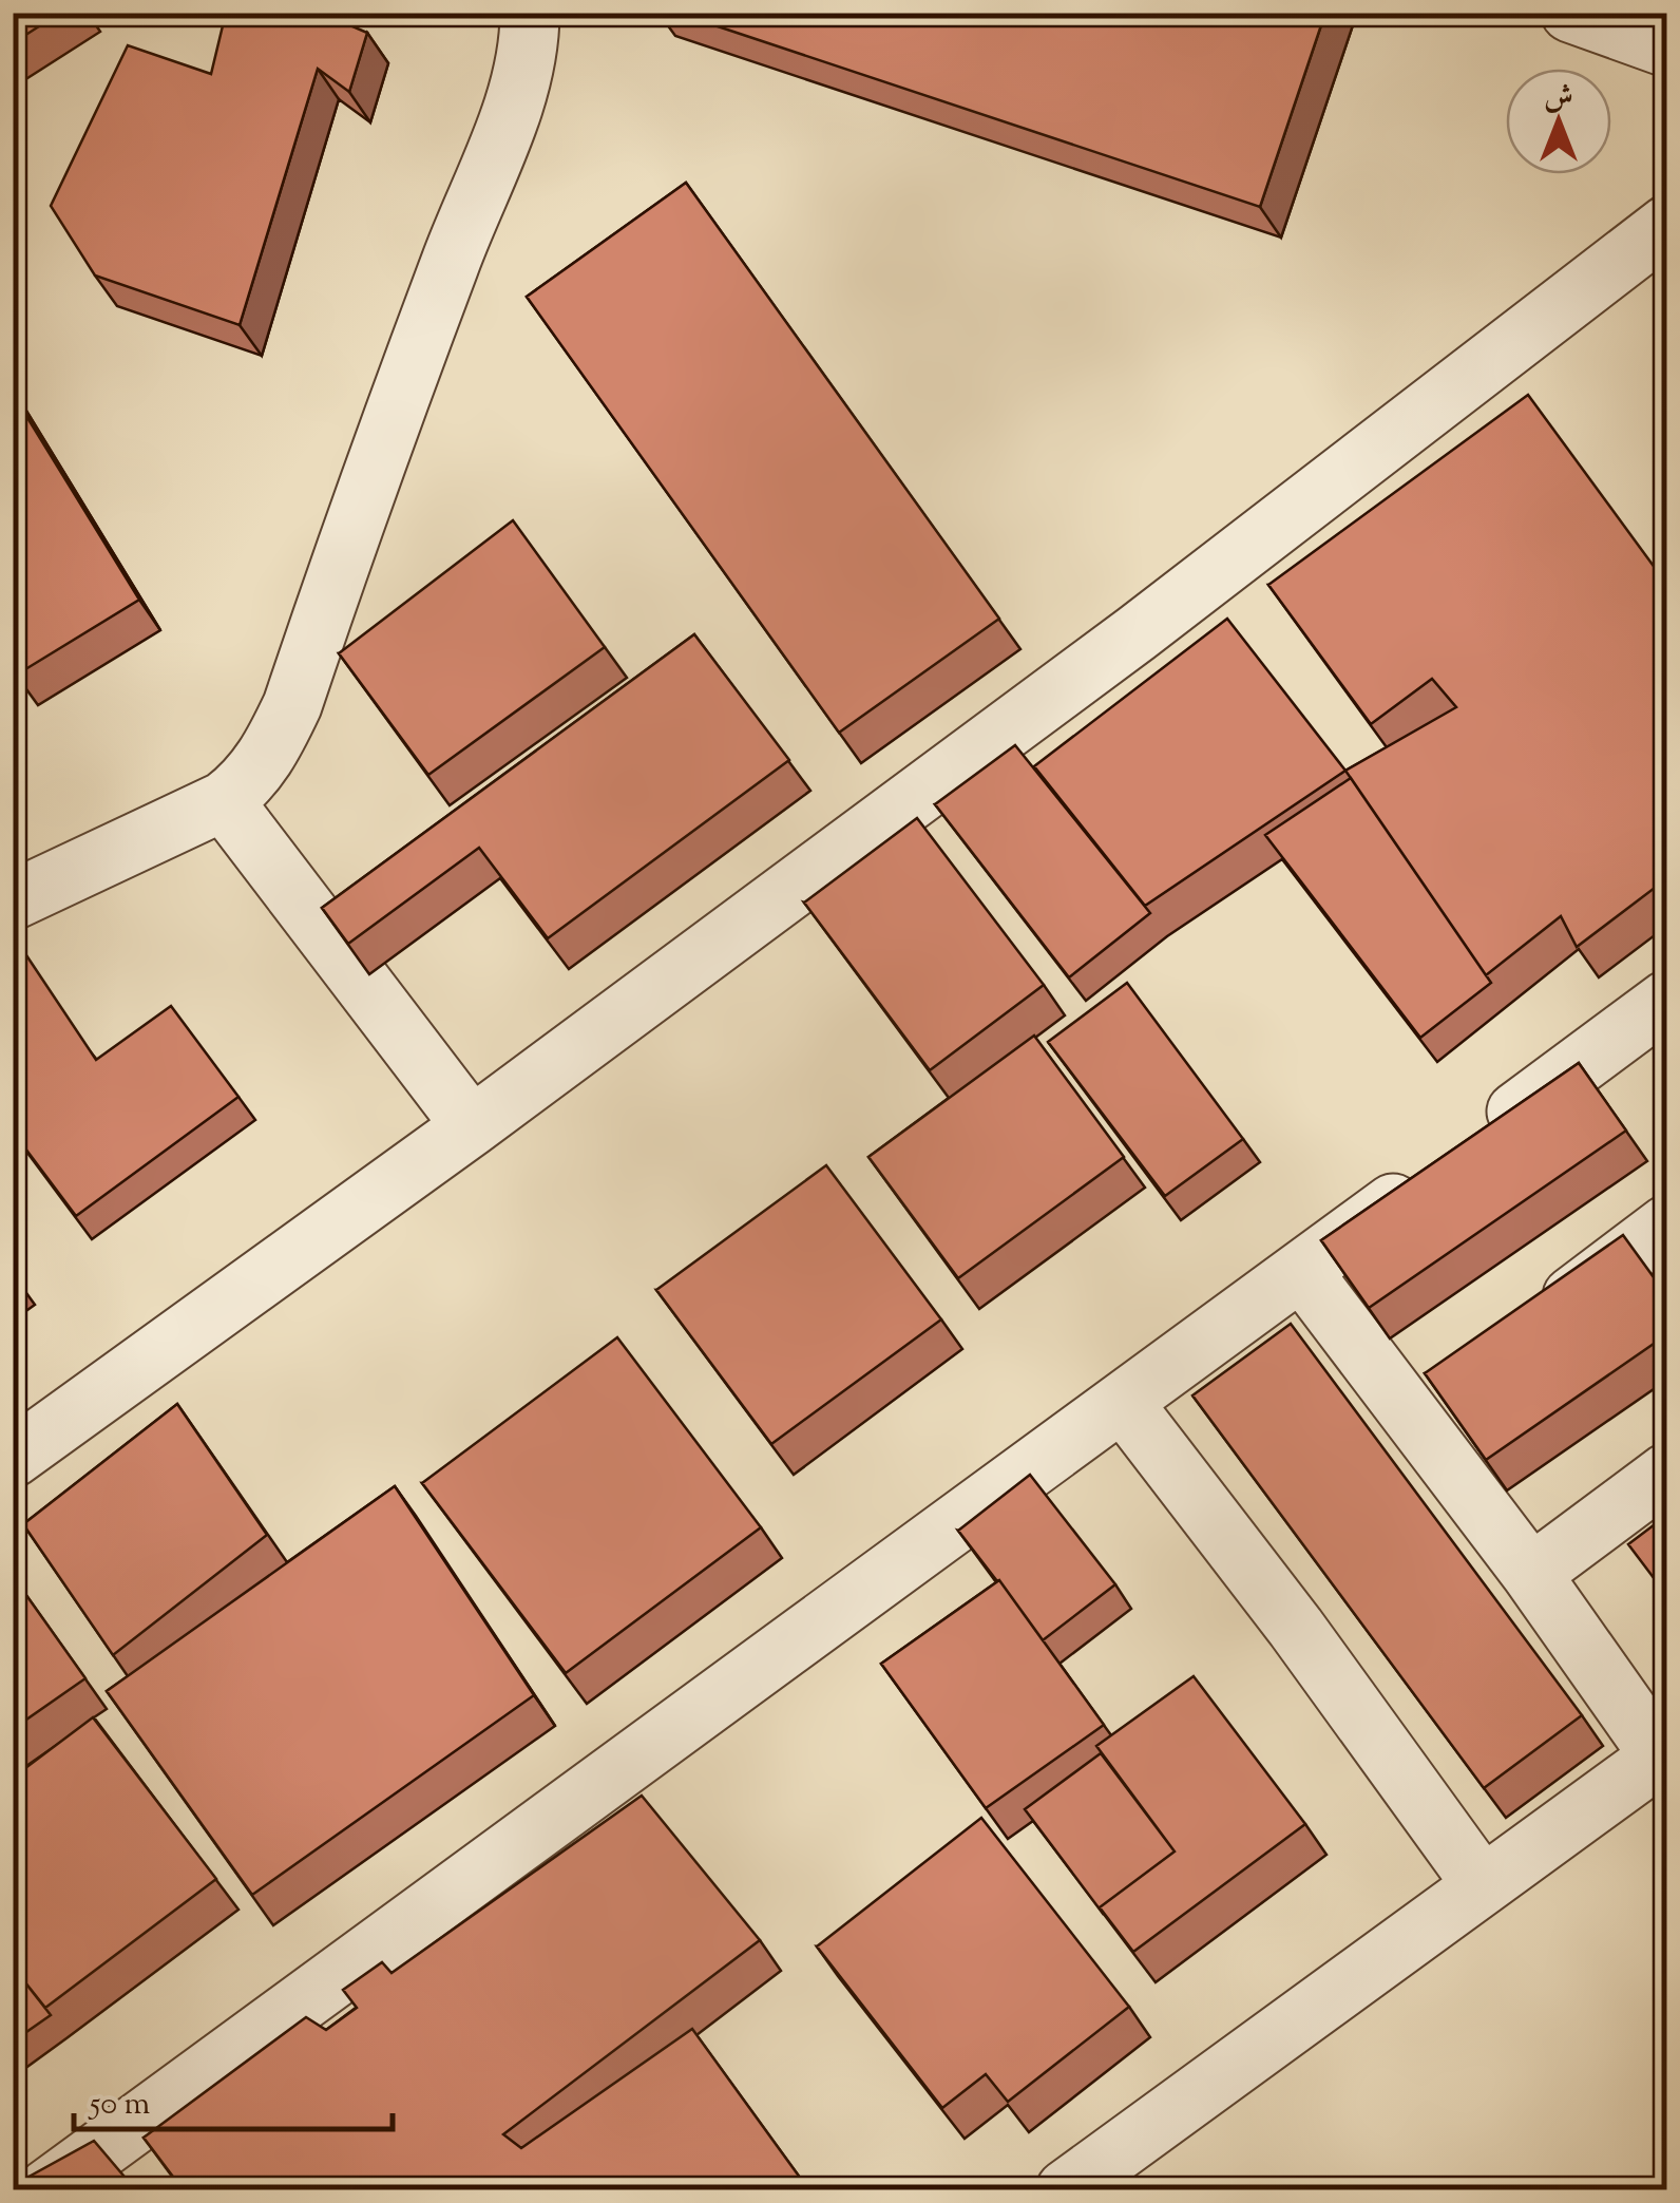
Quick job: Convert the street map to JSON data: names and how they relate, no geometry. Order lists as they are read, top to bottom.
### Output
{
  "scale_bar": "50 m",
  "north": "top"
}
